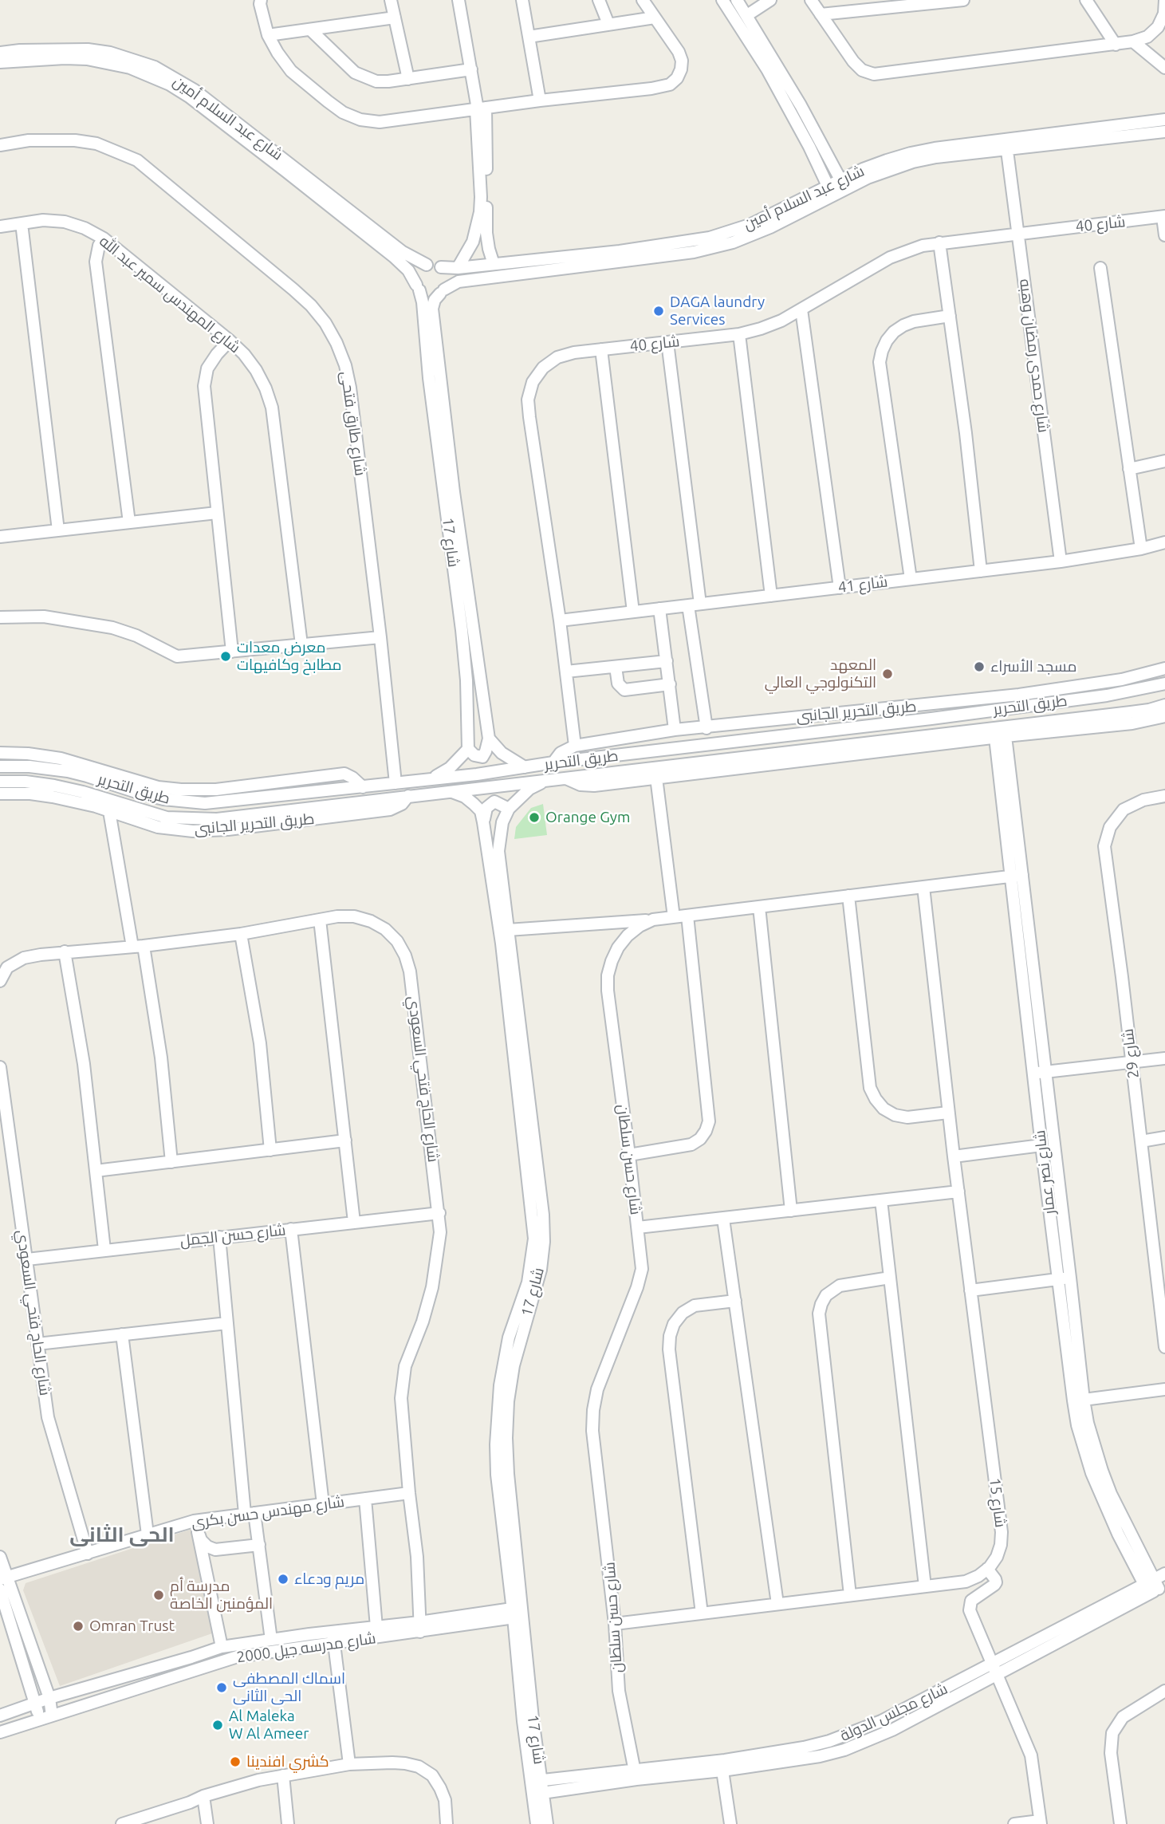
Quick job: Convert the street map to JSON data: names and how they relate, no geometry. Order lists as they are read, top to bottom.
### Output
{
  "streets": {
    "street": [
      "شارع عبد السلام أمين",
      "شارع 40",
      "شارع المهندس سمير عبد الله",
      "شارع حمدى رمضان وهبه",
      "شارع طارق فتحى",
      "شارع 17",
      "شارع 41",
      "طريق التحرير",
      "طريق التحرير الجانبى",
      "شارع 29",
      "شارع الحاج فتحي السعودي",
      "شارع حسن سلطان",
      "شارع نصر عمار",
      "شارع حسن الجمل",
      "شارع 15",
      "شارع مهندس حسن بكرى",
      "شارع مدرسه جيل 2000",
      "شارع مجلس الدولة"
    ]
  },
  "crossings": [
    ["شارع عبد السلام أمين", "شارع حمدى رمضان وهبه"],
    ["شارع عبد السلام أمين", "شارع 17"],
    ["شارع 40", "شارع حمدى رمضان وهبه"],
    ["شارع 40", "شارع 41"],
    ["شارع 40", "طريق التحرير الجانبى"],
    ["شارع حمدى رمضان وهبه", "شارع 41"],
    ["شارع طارق فتحى", "طريق التحرير"],
    ["شارع 17", "طريق التحرير"],
    ["شارع 17", "شارع مدرسه جيل 2000"],
    ["شارع 17", "شارع مجلس الدولة"],
    ["طريق التحرير", "طريق التحرير الجانبى"],
    ["شارع الحاج فتحي السعودي", "شارع حسن الجمل"],
    ["شارع الحاج فتحي السعودي", "شارع مهندس حسن بكرى"],
    ["شارع الحاج فتحي السعودي", "شارع مدرسه جيل 2000"],
    ["شارع حسن سلطان", "شارع نصر عمار"],
    ["شارع حسن سلطان", "شارع 15"],
    ["شارع حسن سلطان", "شارع مجلس الدولة"],
    ["شارع نصر عمار", "شارع مجلس الدولة"]
  ],
  "districts": ["الحى الثانى"],
  "places": [
    "DAGA laundry Services",
    "معرض معدات مطابخ وكافيهات",
    "مسجد الأسراء",
    "المعهد التكنولوجي العالي",
    "Orange Gym",
    "مريم ودعاء",
    "مدرسة أم المؤمنين الخاصة",
    "Omran Trust",
    "اسماك المصطفى الحى الثانى",
    "Al Maleka W Al Ameer",
    "كشري افندينا"
  ]
}
